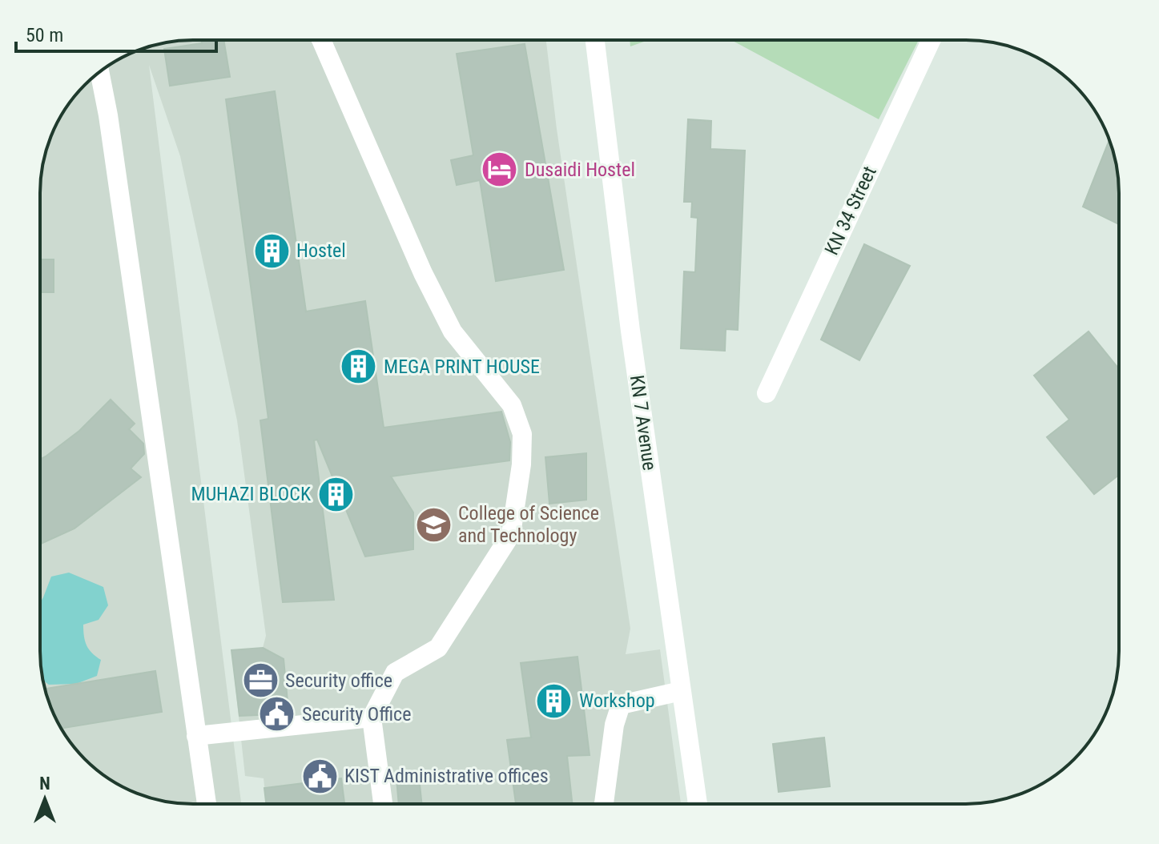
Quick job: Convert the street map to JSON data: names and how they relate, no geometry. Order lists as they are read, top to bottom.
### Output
{
  "streets": {
    "street": ["KN 34 Street", "KN 7 Avenue"]
  },
  "places": {
    "hotel": ["Dusaidi Hostel"],
    "building": [
      "Hostel",
      "MEGA PRINT HOUSE",
      "MUHAZI BLOCK",
      "Workshop"
    ],
    "school or university": ["College of Science and Technology"],
    "office": ["Security office"],
    "public building": ["Security Office", "KIST Administrative offices"]
  },
  "scale_bar": "50 m",
  "north": "top"
}
